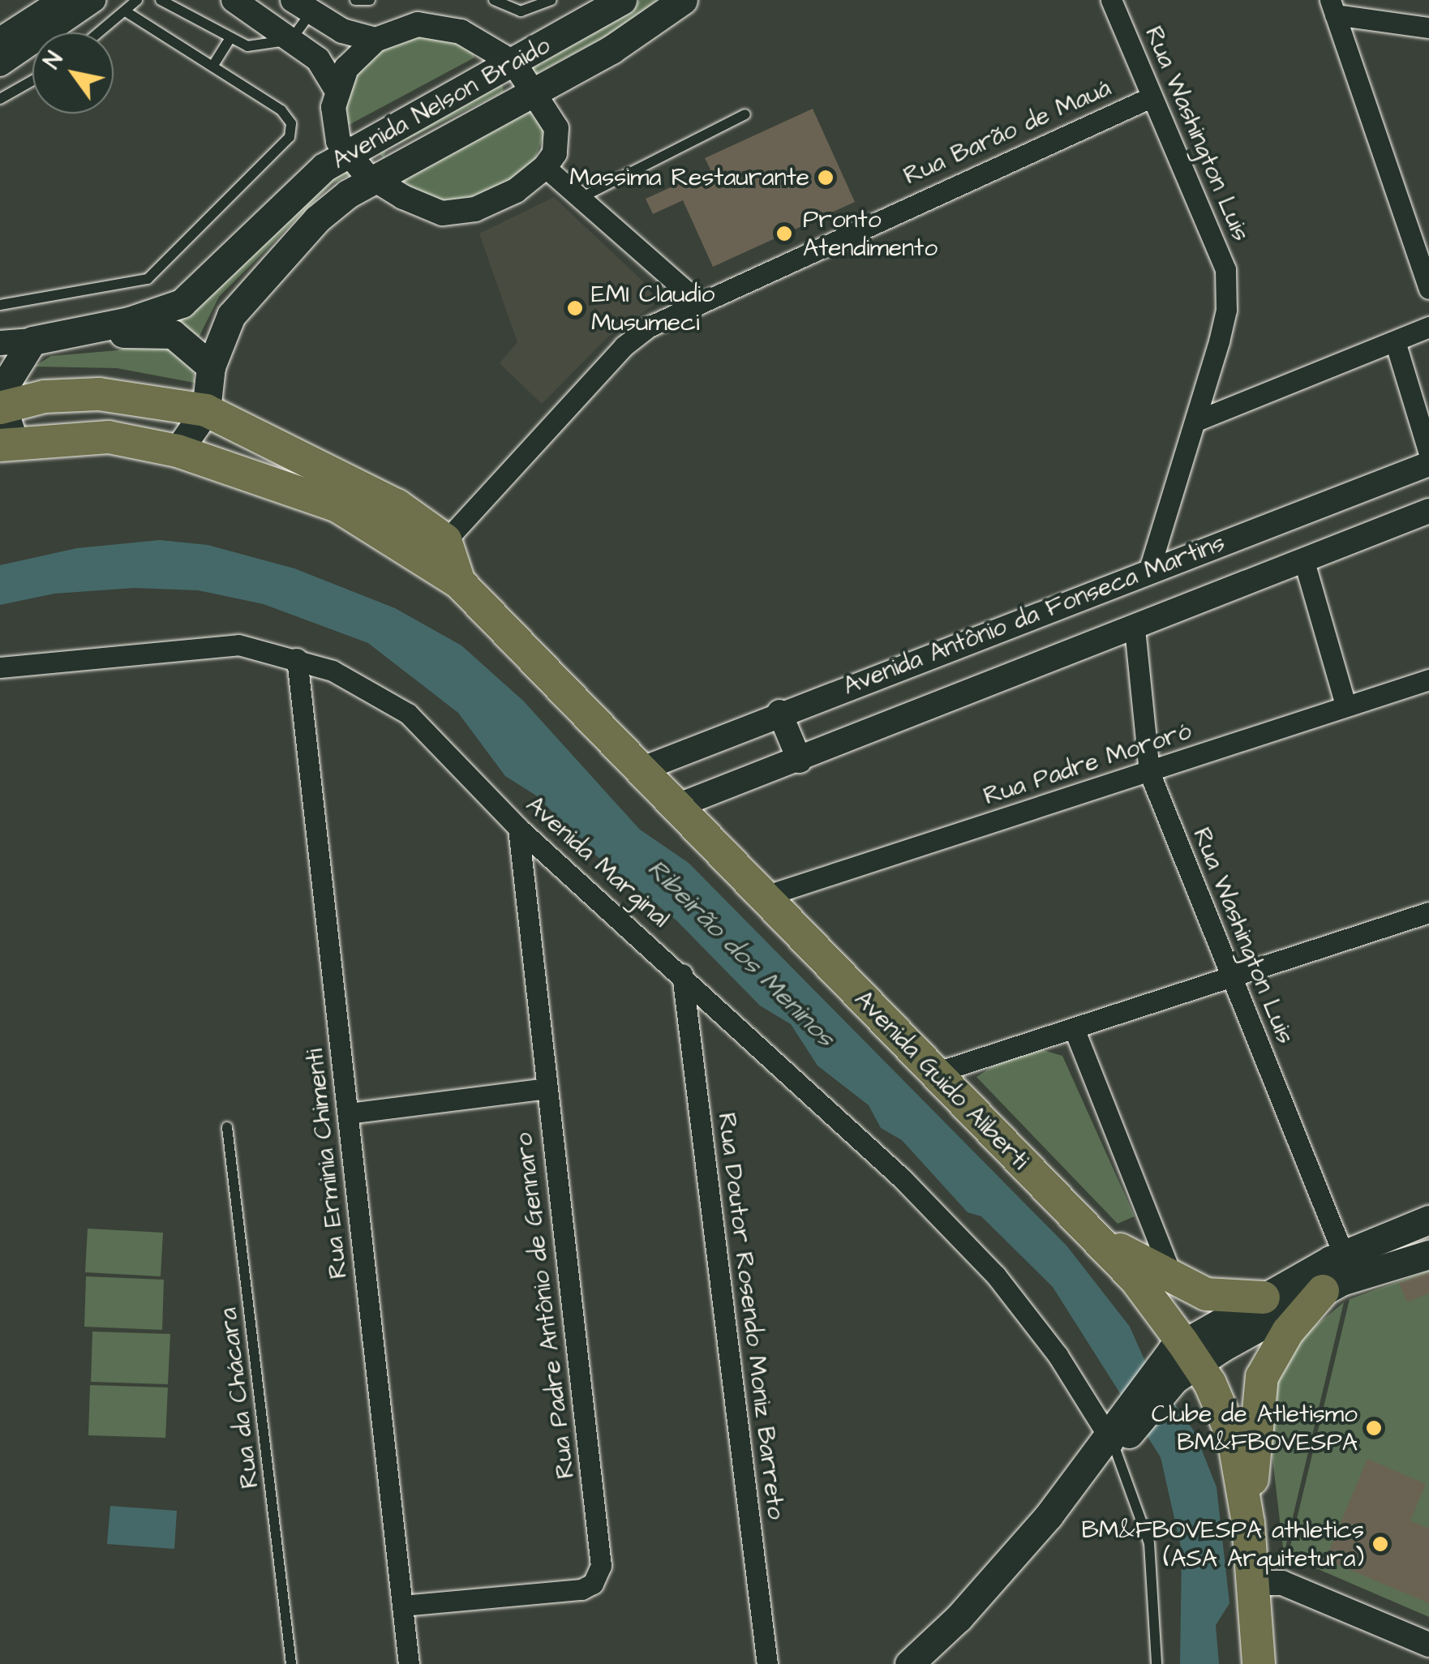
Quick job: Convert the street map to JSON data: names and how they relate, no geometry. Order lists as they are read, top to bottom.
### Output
{
  "streets": {
    "main road": ["Avenida Nelson Braido", "Avenida Guido Aliberti"],
    "street": [
      "Rua Barão de Mauá",
      "Rua Washington Luis",
      "Avenida Antônio da Fonseca Martins",
      "Rua Padre Mororó",
      "Avenida Marginal",
      "Rua Erminia Chimenti",
      "Rua Padre Antônio de Gennaro",
      "Rua Doutor Rosendo Moniz Barreto"
    ],
    "lane": ["Rua da Chácara"]
  },
  "crossings": [
    ["Rua Barão de Mauá", "Rua Washington Luis"],
    ["Rua Barão de Mauá", "Avenida Guido Aliberti"],
    ["Rua Washington Luis", "Avenida Antônio da Fonseca Martins"],
    ["Rua Washington Luis", "Rua Padre Mororó"],
    ["Avenida Antônio da Fonseca Martins", "Avenida Guido Aliberti"],
    ["Rua Padre Mororó", "Avenida Guido Aliberti"],
    ["Avenida Marginal", "Rua Erminia Chimenti"],
    ["Avenida Marginal", "Rua Padre Antônio de Gennaro"],
    ["Avenida Marginal", "Rua Doutor Rosendo Moniz Barreto"],
    ["Rua Erminia Chimenti", "Rua Padre Antônio de Gennaro"]
  ],
  "water": ["Ribeirão dos Meninos"],
  "places": [
    "Massima Restaurante",
    "Pronto Atendimento",
    "EMI Claudio Musumeci",
    "Clube de Atletismo BM&FBOVESPA",
    "BM&FBOVESPA athletics (ASA Arquitetura)"
  ],
  "north": "top left"
}
